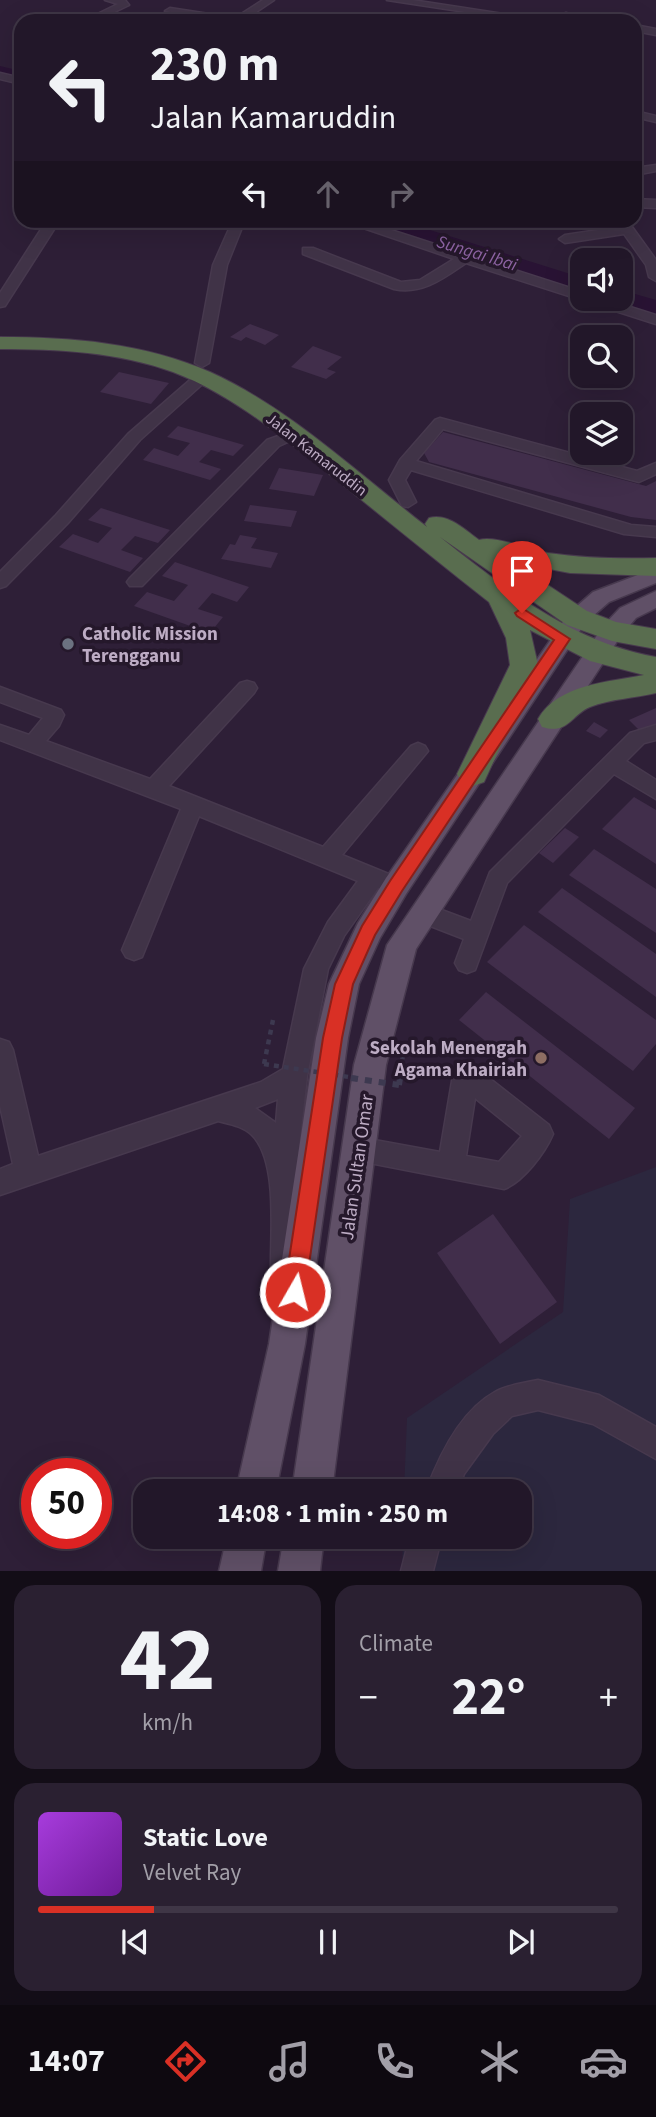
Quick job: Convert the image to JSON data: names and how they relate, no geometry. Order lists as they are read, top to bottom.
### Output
{
  "streets": {
    "highway": ["Jalan Kamaruddin"],
    "main road": ["Jalan Sultan Omar"]
  },
  "crossings": [
    ["Jalan Kamaruddin", "Jalan Sultan Omar"]
  ],
  "water": ["Sungai Ibai"],
  "places": ["Catholic Mission Terengganu", "Sekolah Menengah Agama Khairiah"],
  "page": {
    "turn": ["230 m", "Jalan Kamaruddin"],
    "limit": "50",
    "trip": "14:08 · 1 min · 250 m",
    "tile": [
      ["42", "km/h"],
      "Climate"
    ],
    "heat": ["−", "22°", "+"],
    "song": ["Static Love", "Velvet Ray"],
    "tabs": "14:07"
  }
}
